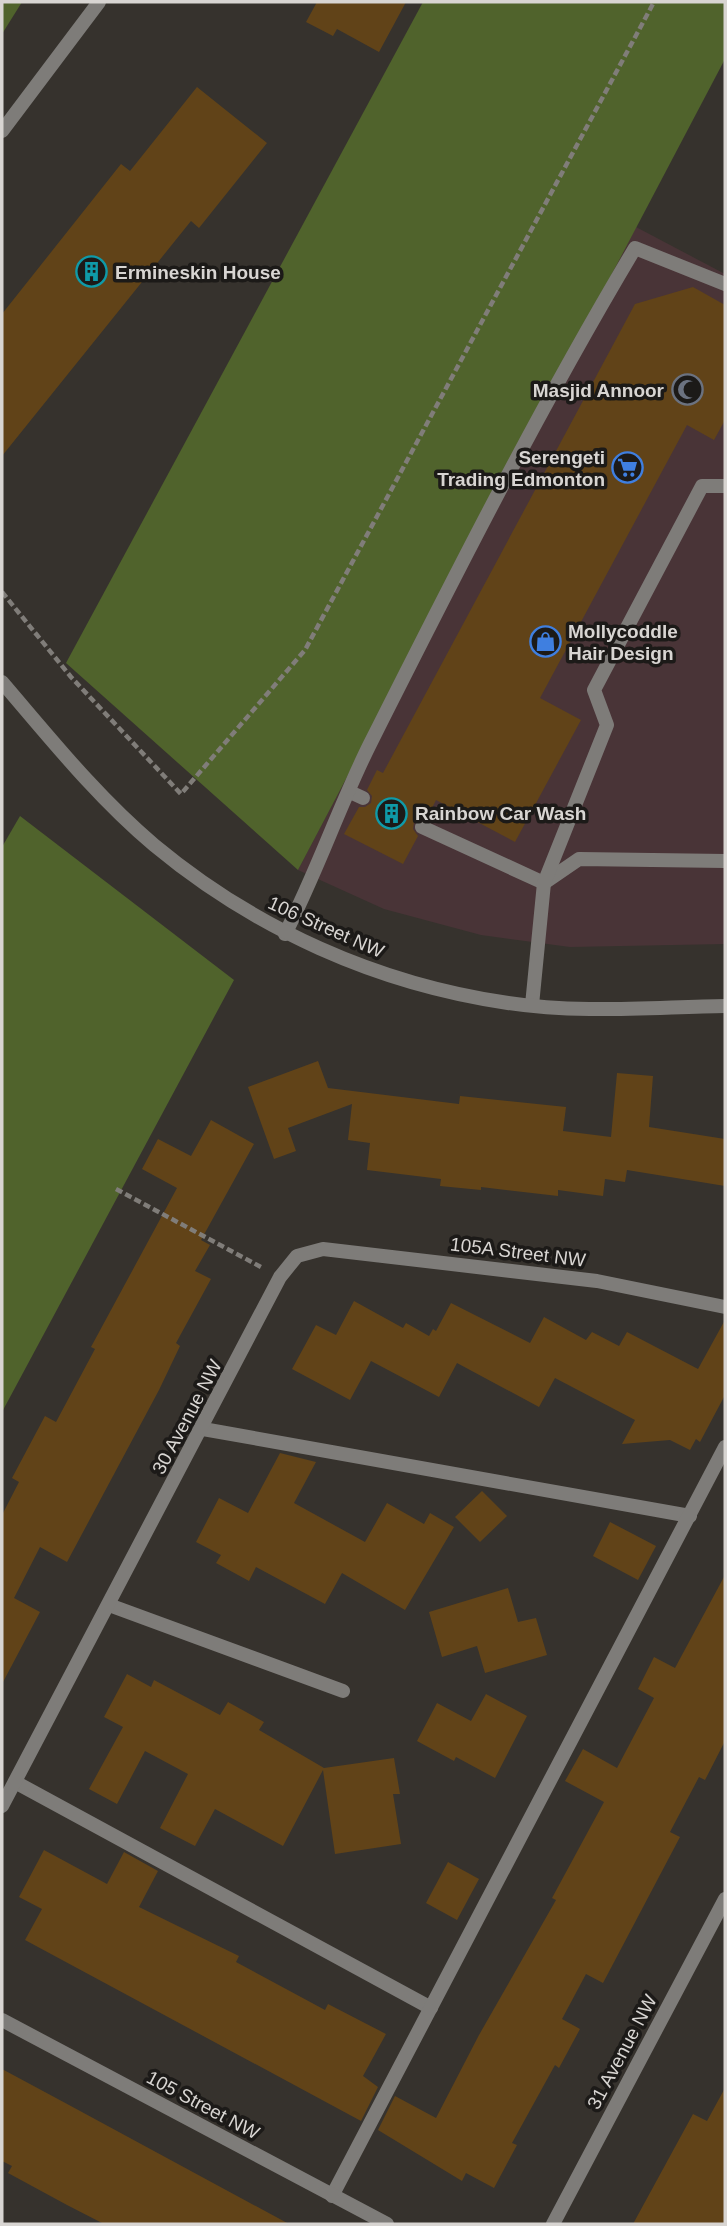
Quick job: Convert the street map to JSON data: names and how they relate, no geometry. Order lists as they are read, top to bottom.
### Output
{
  "streets": {
    "street": [
      "106 Street NW",
      "105A Street NW",
      "30 Avenue NW",
      "31 Avenue NW",
      "105 Street NW"
    ]
  },
  "crossings": [
    ["105A Street NW", "30 Avenue NW"]
  ],
  "places": {
    "building": ["Ermineskin House", "Rainbow Car Wash"],
    "mosque": ["Masjid Annoor"],
    "supermarket": ["Serengeti Trading Edmonton"],
    "shop": ["Mollycoddle Hair Design"]
  }
}
